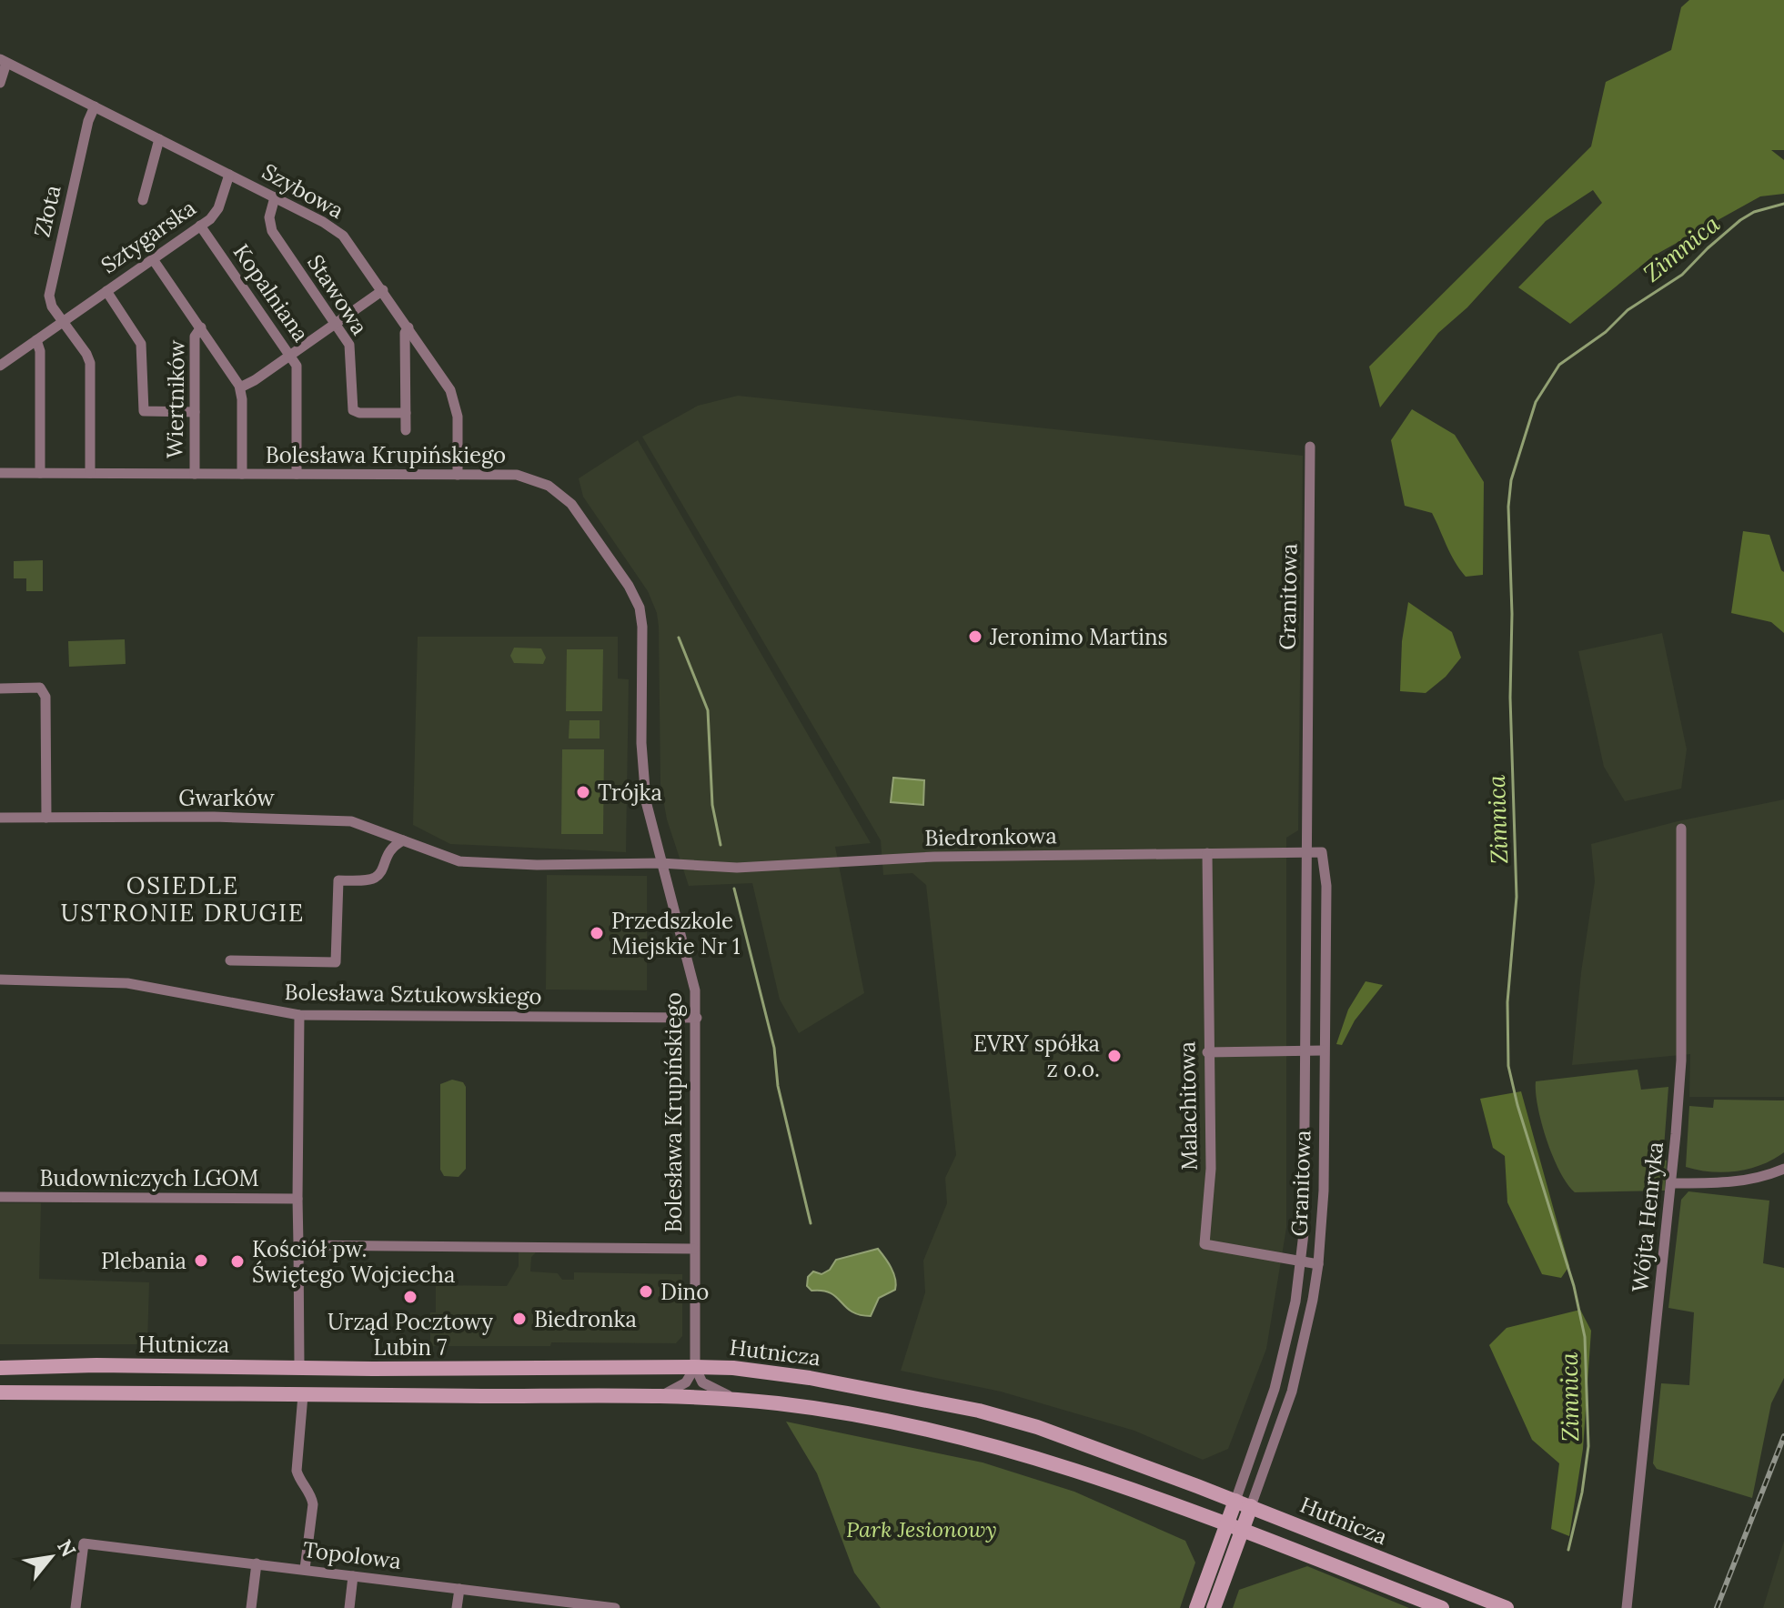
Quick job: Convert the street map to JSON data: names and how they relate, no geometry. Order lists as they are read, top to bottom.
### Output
{
  "streets": {
    "main road": ["Hutnicza"],
    "street": [
      "Szybowa",
      "Złota",
      "Sztygarska",
      "Kopalniana",
      "Stawowa",
      "Wiertników",
      "Bolesława Krupińskiego",
      "Granitowa",
      "Gwarków",
      "Biedronkowa",
      "Bolesława Sztukowskiego",
      "Malachitowa",
      "Budowniczych LGOM",
      "Wójta Henryka",
      "Topolowa"
    ]
  },
  "crossings": [
    ["Szybowa", "Złota"],
    ["Szybowa", "Sztygarska"],
    ["Szybowa", "Stawowa"],
    ["Szybowa", "Bolesława Krupińskiego"],
    ["Złota", "Sztygarska"],
    ["Sztygarska", "Kopalniana"],
    ["Sztygarska", "Wiertników"],
    ["Kopalniana", "Bolesława Krupińskiego"],
    ["Wiertników", "Bolesława Krupińskiego"],
    ["Bolesława Krupińskiego", "Gwarków"],
    ["Bolesława Krupińskiego", "Biedronkowa"],
    ["Bolesława Krupińskiego", "Bolesława Sztukowskiego"],
    ["Bolesława Krupińskiego", "Hutnicza"],
    ["Granitowa", "Biedronkowa"],
    ["Granitowa", "Malachitowa"],
    ["Granitowa", "Hutnicza"],
    ["Gwarków", "Biedronkowa"],
    ["Biedronkowa", "Malachitowa"]
  ],
  "districts": ["OSIEDLE USTRONIE DRUGIE"],
  "water": ["Zimnica"],
  "parks": ["Park Jesionowy"],
  "places": [
    "Jeronimo Martins",
    "Trójka",
    "Przedszkole Miejskie Nr 1",
    "EVRY spółka z o.o.",
    "Plebania",
    "Kościół pw. Świętego Wojciecha",
    "Dino",
    "Urząd Pocztowy Lubin 7",
    "Biedronka"
  ],
  "north": "top right"
}
